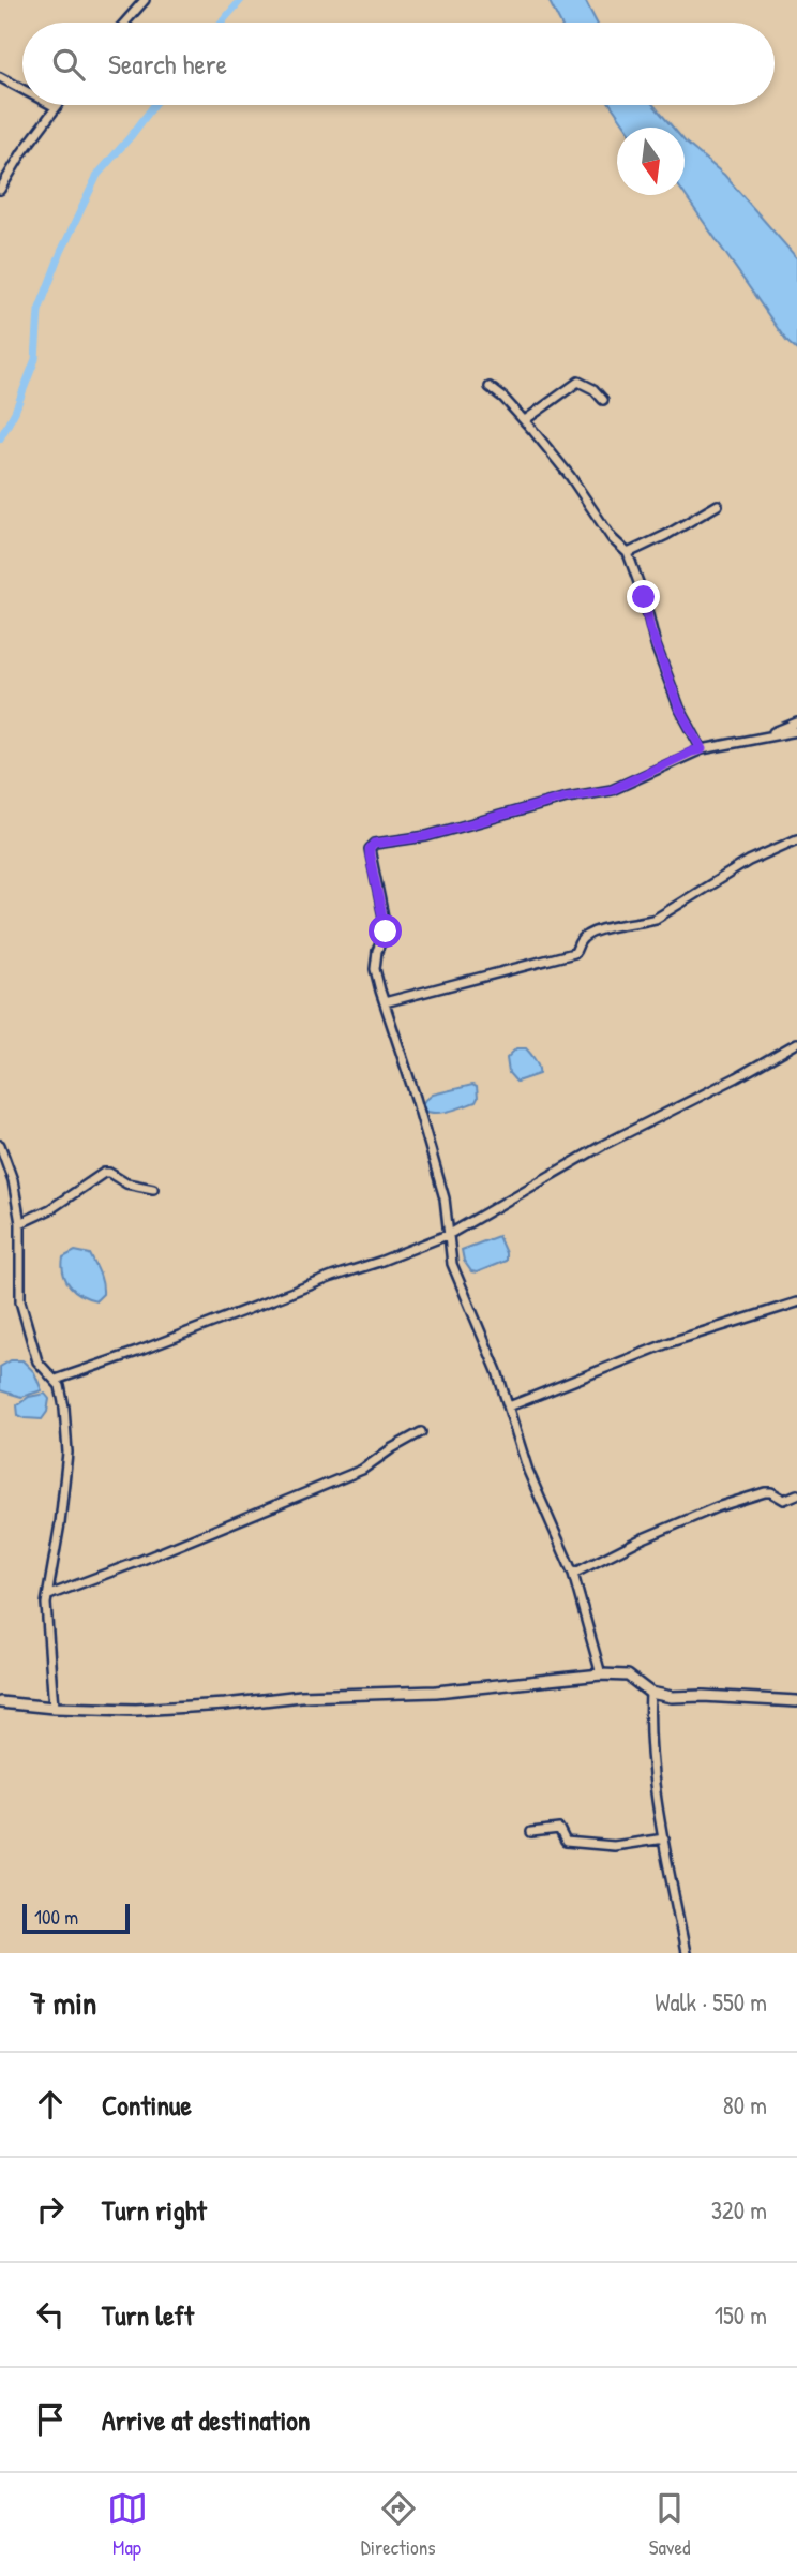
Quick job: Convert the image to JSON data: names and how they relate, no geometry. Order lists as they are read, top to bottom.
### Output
{
  "scale_bar": "100 m",
  "north": "bottom",
  "page": {
    "search": "Search here",
    "scale": "100 m",
    "heading": ["7 min", "Walk · 550 m"],
    "list": [
      ["Continue", "80 m"],
      ["Turn right", "320 m"],
      ["Turn left", "150 m"],
      "Arrive at destination"
    ],
    "nav": ["Map", "Directions", "Saved"]
  }
}
